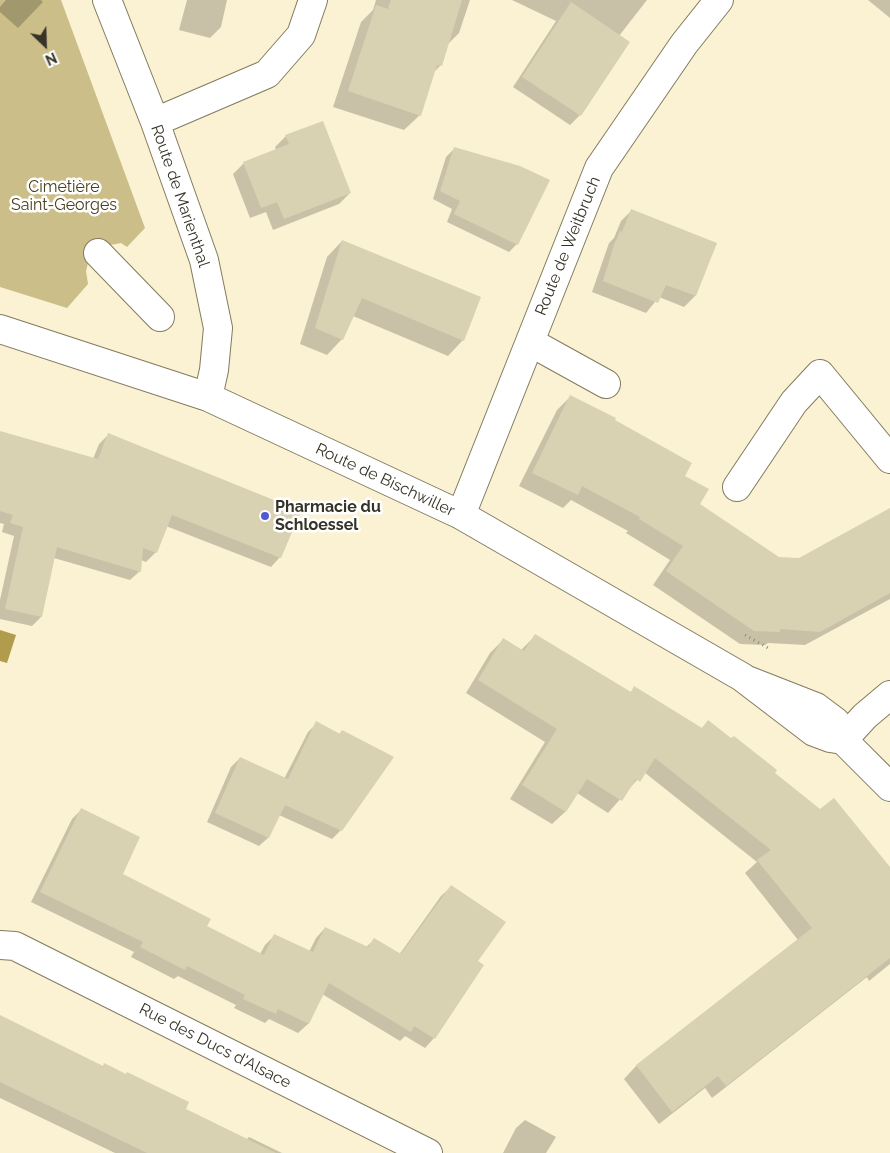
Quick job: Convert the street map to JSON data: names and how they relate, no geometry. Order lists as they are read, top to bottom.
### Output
{
  "streets": {
    "street": [
      "Route de Marienthal",
      "Route de Weitbruch",
      "Route de Bischwiller",
      "Rue des Ducs d'Alsace"
    ]
  },
  "crossings": [
    ["Route de Marienthal", "Route de Bischwiller"],
    ["Route de Weitbruch", "Route de Bischwiller"]
  ],
  "parks": ["Cimetière Saint-Georges"],
  "places": ["Pharmacie du Schloessel"],
  "north": "bottom right"
}
